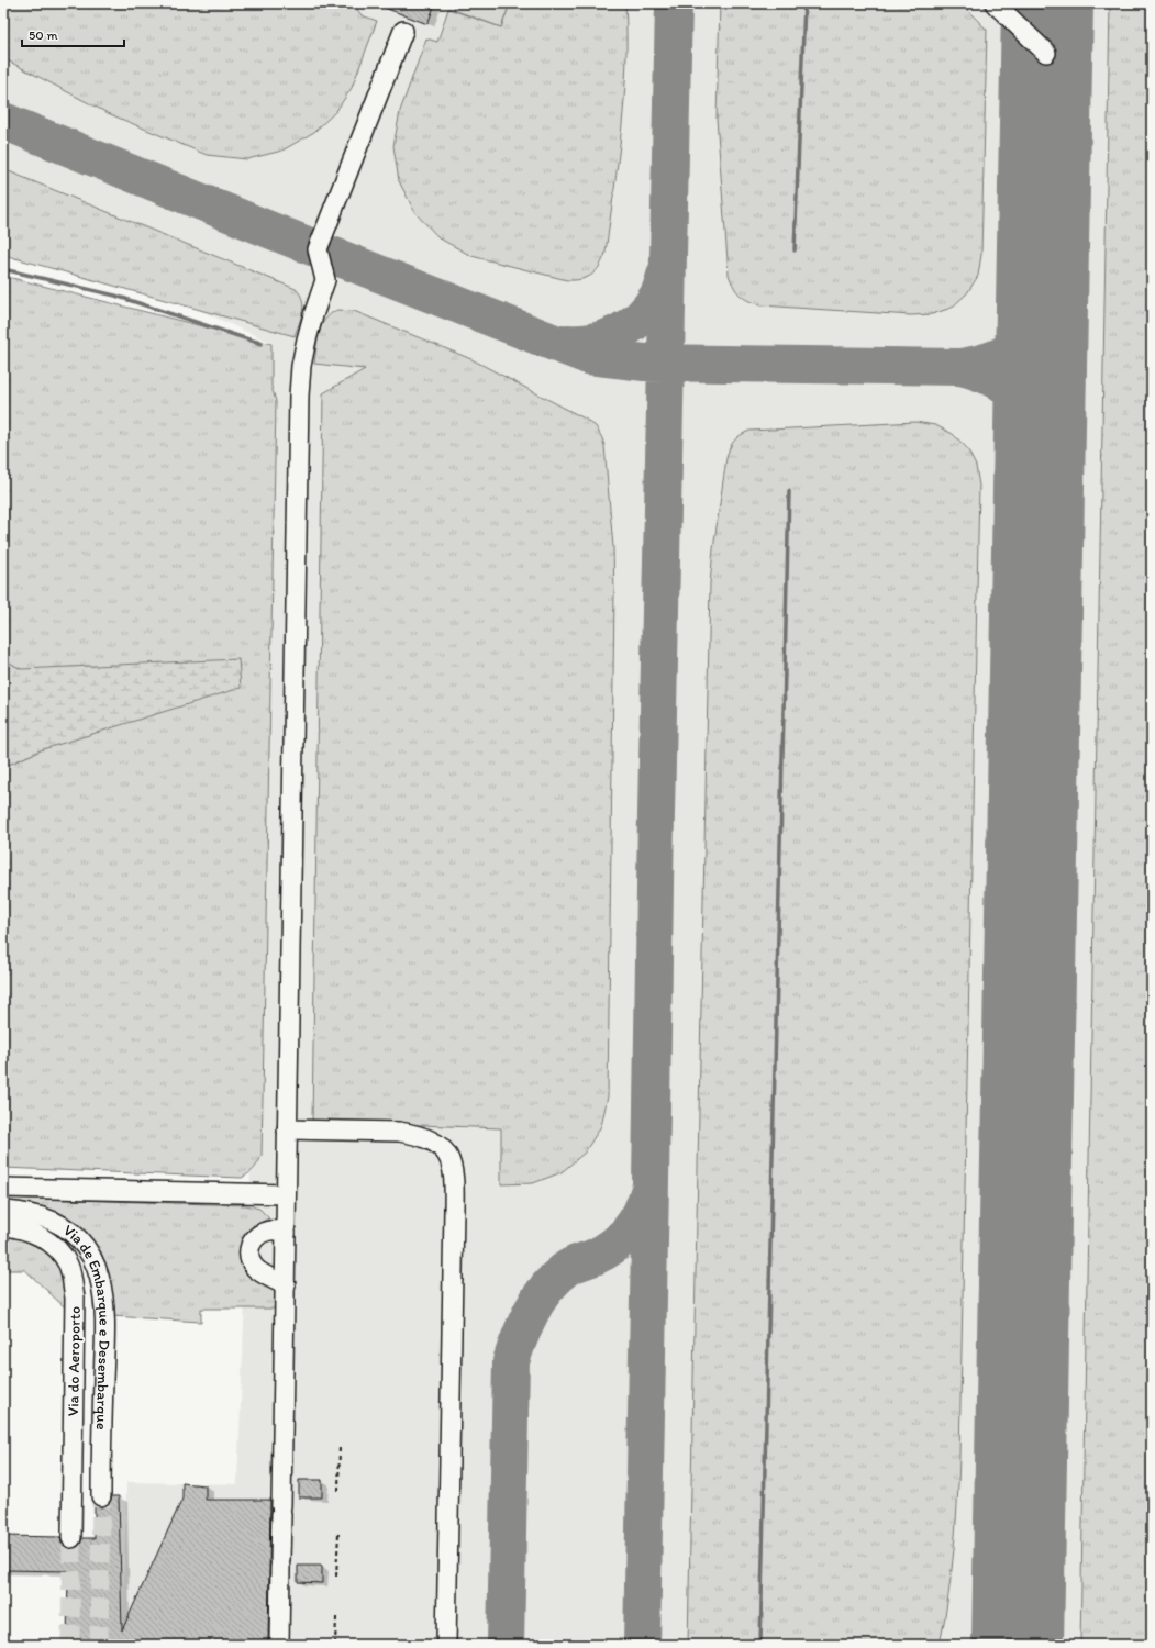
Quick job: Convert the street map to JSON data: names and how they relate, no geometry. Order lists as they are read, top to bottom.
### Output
{
  "streets": {
    "street": ["Via de Embarque e Desembarque", "Via do Aeroporto"]
  },
  "scale_bar": "50 m"
}
